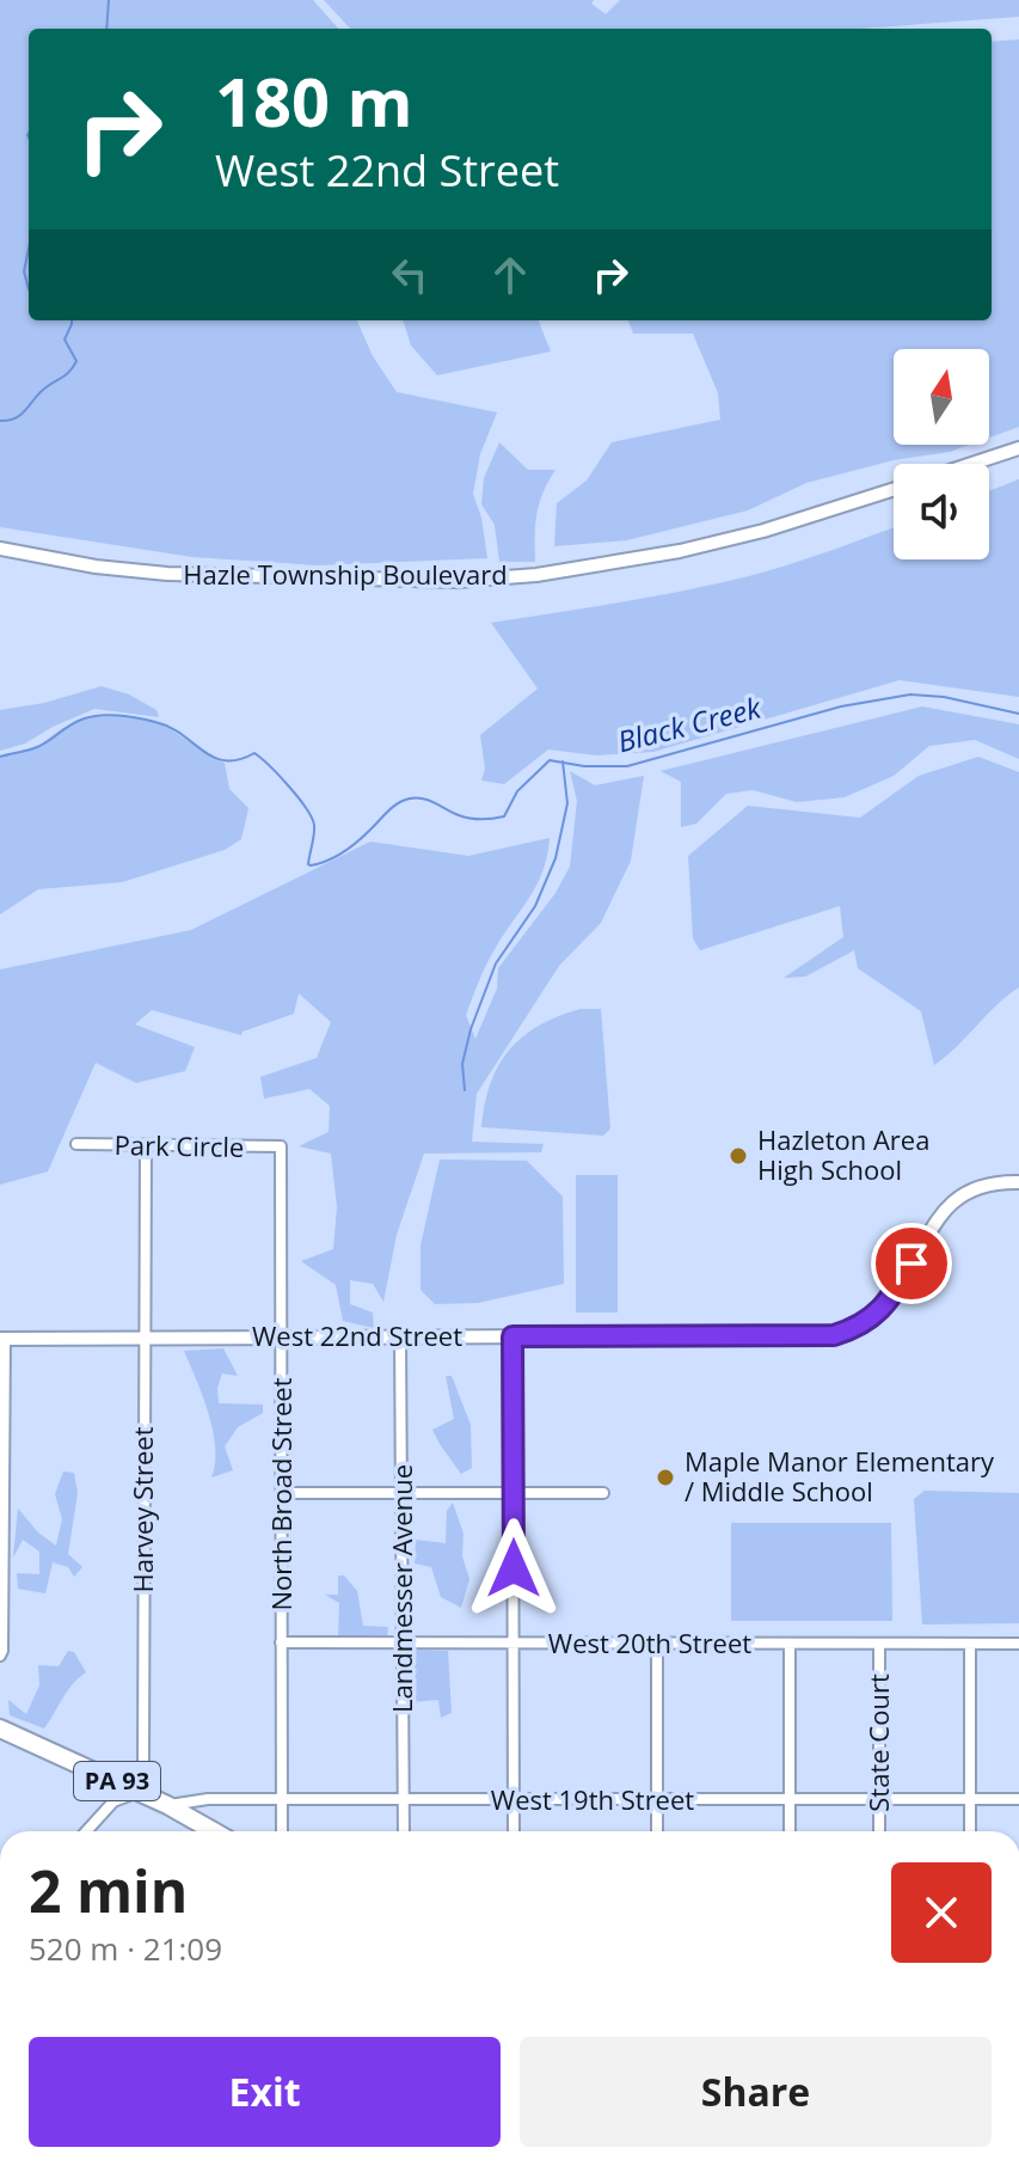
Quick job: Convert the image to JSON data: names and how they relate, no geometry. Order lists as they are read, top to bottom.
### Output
{
  "streets": {
    "highway": ["PA 93"],
    "street": [
      "Hazle Township Boulevard",
      "Park Circle",
      "West 22nd Street",
      "North Broad Street",
      "Harvey Street",
      "Landmesser Avenue",
      "West 20th Street",
      "State Court",
      "West 19th Street"
    ]
  },
  "crossings": [
    ["Park Circle", "North Broad Street"],
    ["Park Circle", "Harvey Street"],
    ["West 22nd Street", "North Broad Street"],
    ["West 22nd Street", "Harvey Street"],
    ["West 22nd Street", "Landmesser Avenue"],
    ["North Broad Street", "West 20th Street"],
    ["North Broad Street", "West 19th Street"],
    ["Harvey Street", "PA 93"],
    ["Landmesser Avenue", "West 20th Street"],
    ["Landmesser Avenue", "West 19th Street"],
    ["West 20th Street", "State Court"],
    ["State Court", "West 19th Street"],
    ["PA 93", "West 19th Street"]
  ],
  "water": ["Black Creek"],
  "places": ["Hazleton Area High School", "Maple Manor Elementary / Middle School"],
  "north": "top",
  "page": {
    "turn": ["180 m", "West 22nd Street"],
    "heading": ["2 min", "520 m · 21:09"],
    "buttons": ["Exit", "Share"]
  }
}
